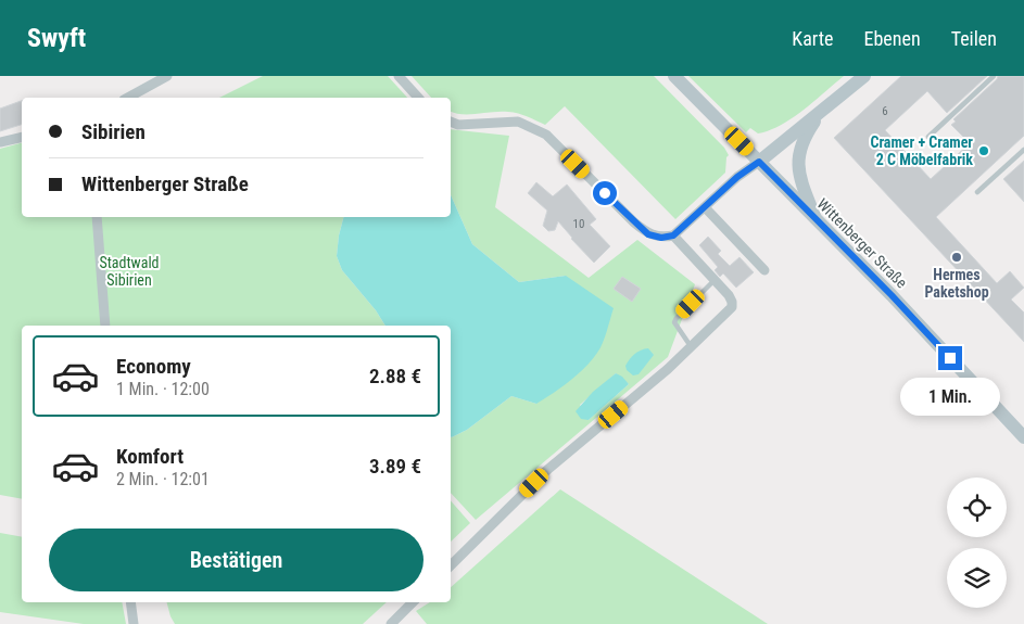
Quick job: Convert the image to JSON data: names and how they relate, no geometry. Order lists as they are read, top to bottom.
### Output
{
  "streets": {
    "main road": ["Wittenberger Straße"]
  },
  "parks": ["Stadtwald Sibirien"],
  "places": ["Cramer + Cramer 2 C Möbelfabrik", "Hermes Paketshop"],
  "house_numbers": ["6", "10"],
  "page": {
    "header": "Swyft",
    "nav": ["Karte", "Ebenen", "Teilen"],
    "banner": ["Sibirien", "Wittenberger Straße"],
    "list": [
      {
        "name": "Economy",
        "note": "1 Min. · 12:00",
        "value": "2.88 €"
      },
      {
        "name": "Komfort",
        "note": "2 Min. · 12:01",
        "value": "3.89 €"
      }
    ],
    "bubble": "1 Min.",
    "buttons": "Bestätigen"
  }
}
